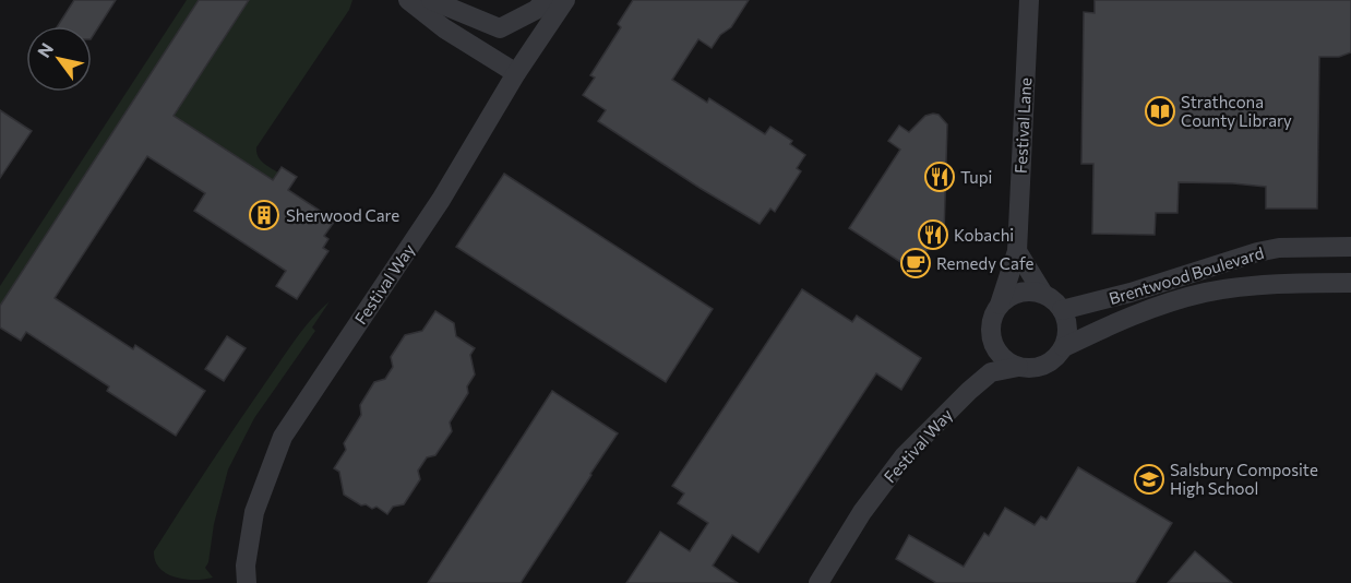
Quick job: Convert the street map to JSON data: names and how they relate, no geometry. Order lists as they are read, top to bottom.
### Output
{
  "streets": {
    "street": ["Festival Lane", "Brentwood Boulevard", "Festival Way"]
  },
  "crossings": [
    ["Festival Lane", "Brentwood Boulevard"],
    ["Festival Lane", "Festival Way"],
    ["Brentwood Boulevard", "Festival Way"]
  ],
  "places": {
    "library": ["Strathcona County Library"],
    "restaurant": ["Tupi", "Kobachi"],
    "building": ["Sherwood Care"],
    "cafe": ["Remedy Cafe"],
    "school or university": ["Salsbury Composite High School"]
  },
  "north": "top left"
}
